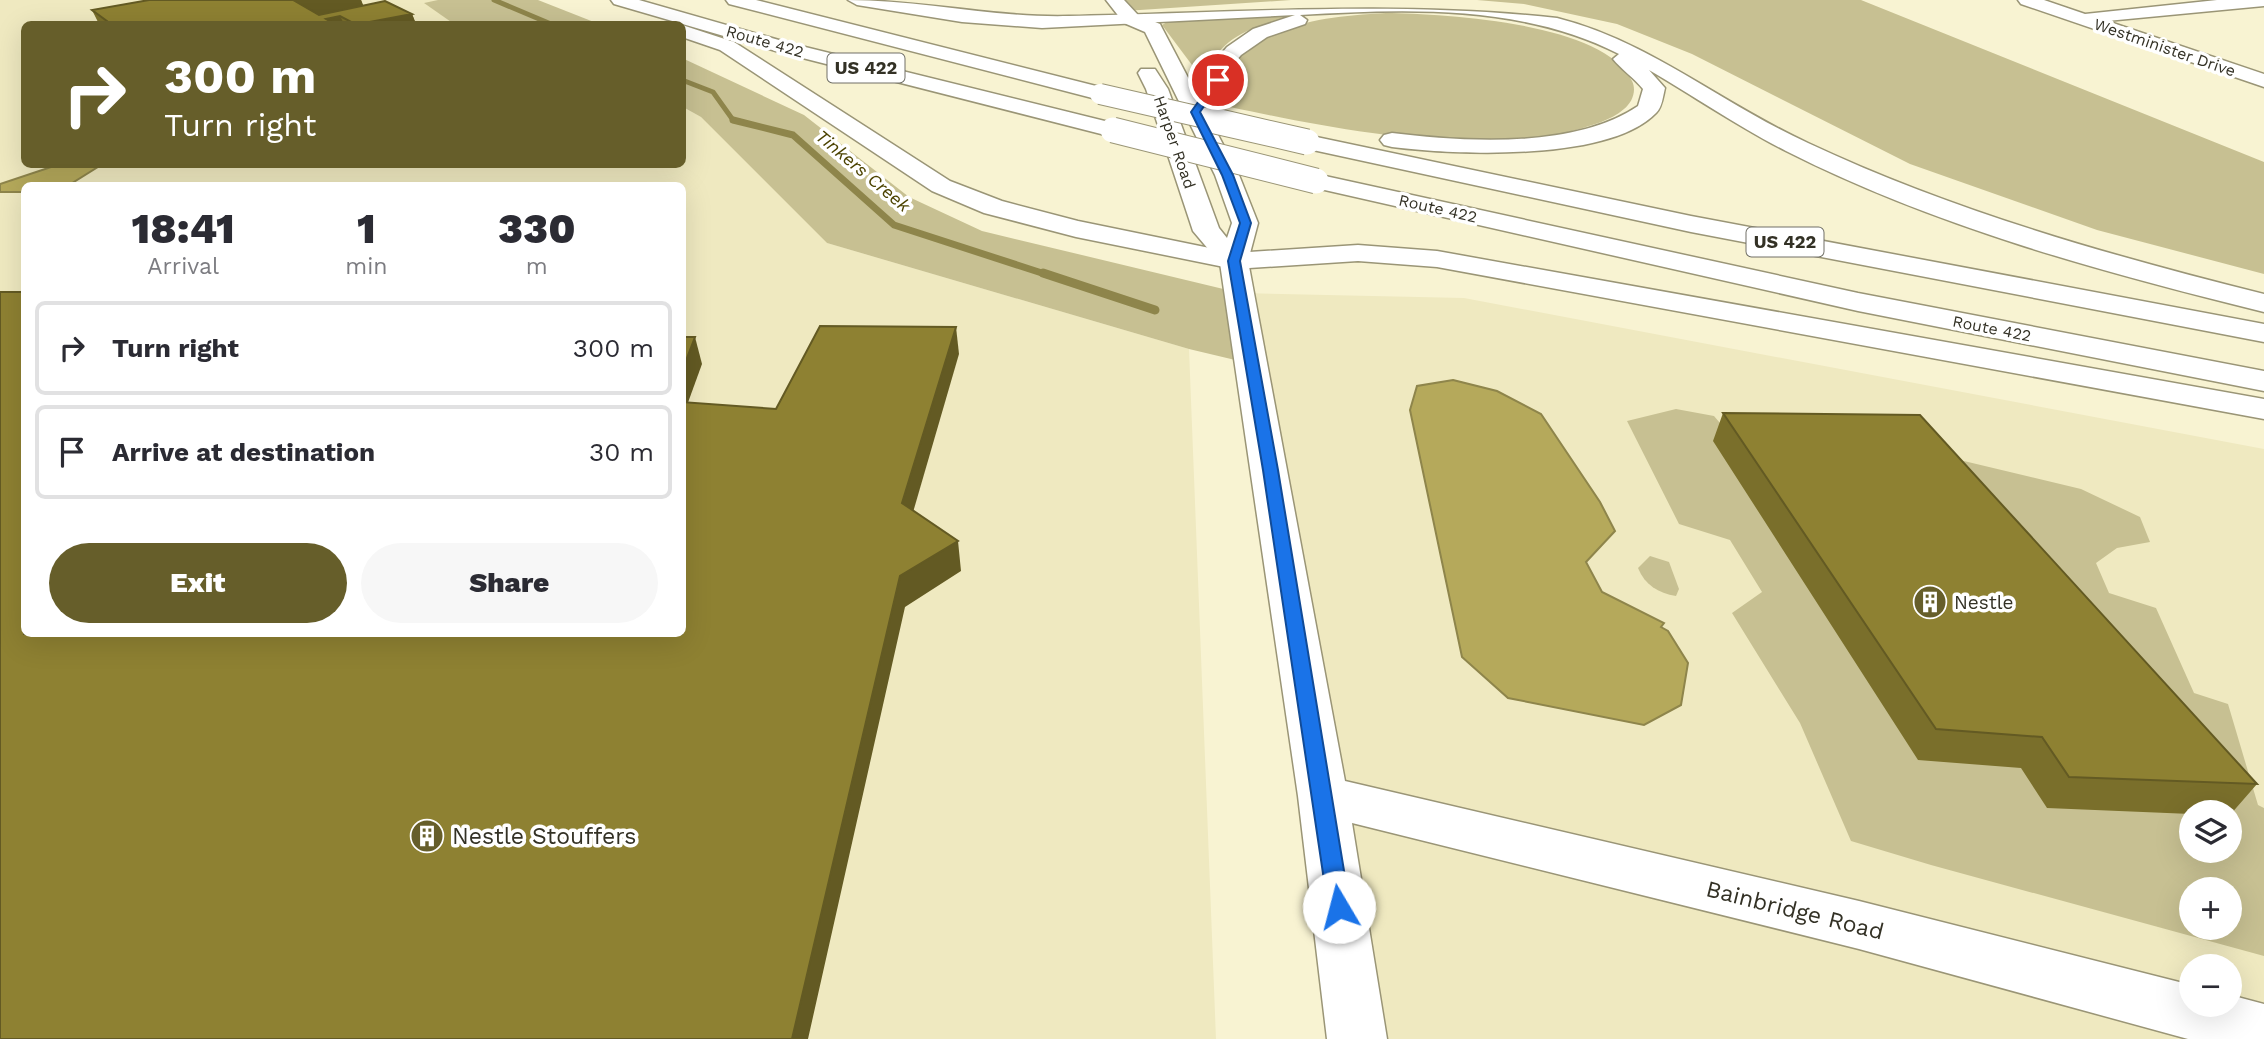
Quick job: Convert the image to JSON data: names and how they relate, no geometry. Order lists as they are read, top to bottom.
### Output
{
  "streets": {
    "main road": [
      "Route 422",
      "Westminister Drive",
      "US 422",
      "Harper Road",
      "Bainbridge Road"
    ]
  },
  "crossings": [
    ["Harper Road", "Bainbridge Road"]
  ],
  "water": ["Tinkers Creek"],
  "places": {
    "building": ["Nestle", "Nestle Stouffers"]
  },
  "page": {
    "turn": ["300 m", "Turn right"],
    "eta": [
      "18:41",
      "Arrival",
      "1",
      "min",
      "330",
      "m"
    ],
    "list": [
      {
        "name": "Turn right",
        "value": "300 m"
      },
      {
        "name": "Arrive at destination",
        "value": "30 m"
      }
    ],
    "buttons": ["Exit", "Share"],
    "map_buttons": ["+", "−"]
  }
}
